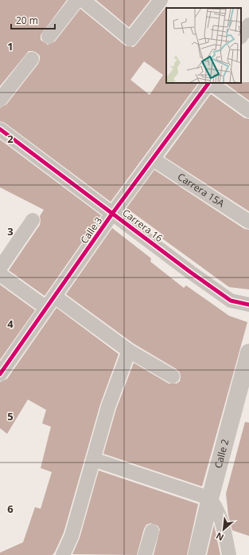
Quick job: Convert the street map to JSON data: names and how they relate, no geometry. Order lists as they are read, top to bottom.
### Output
{
  "streets": {
    "street": [
      "Carrera 15A",
      "Carrera 16",
      "Calle 3",
      "Calle 2"
    ]
  },
  "crossings": [
    ["Carrera 15A", "Calle 3"],
    ["Carrera 16", "Calle 3"]
  ],
  "scale_bar": "20 m",
  "north": "bottom left",
  "grid": {
    "rows": [
      "1",
      "2",
      "3",
      "4",
      "5",
      "6"
    ]
  }
}
